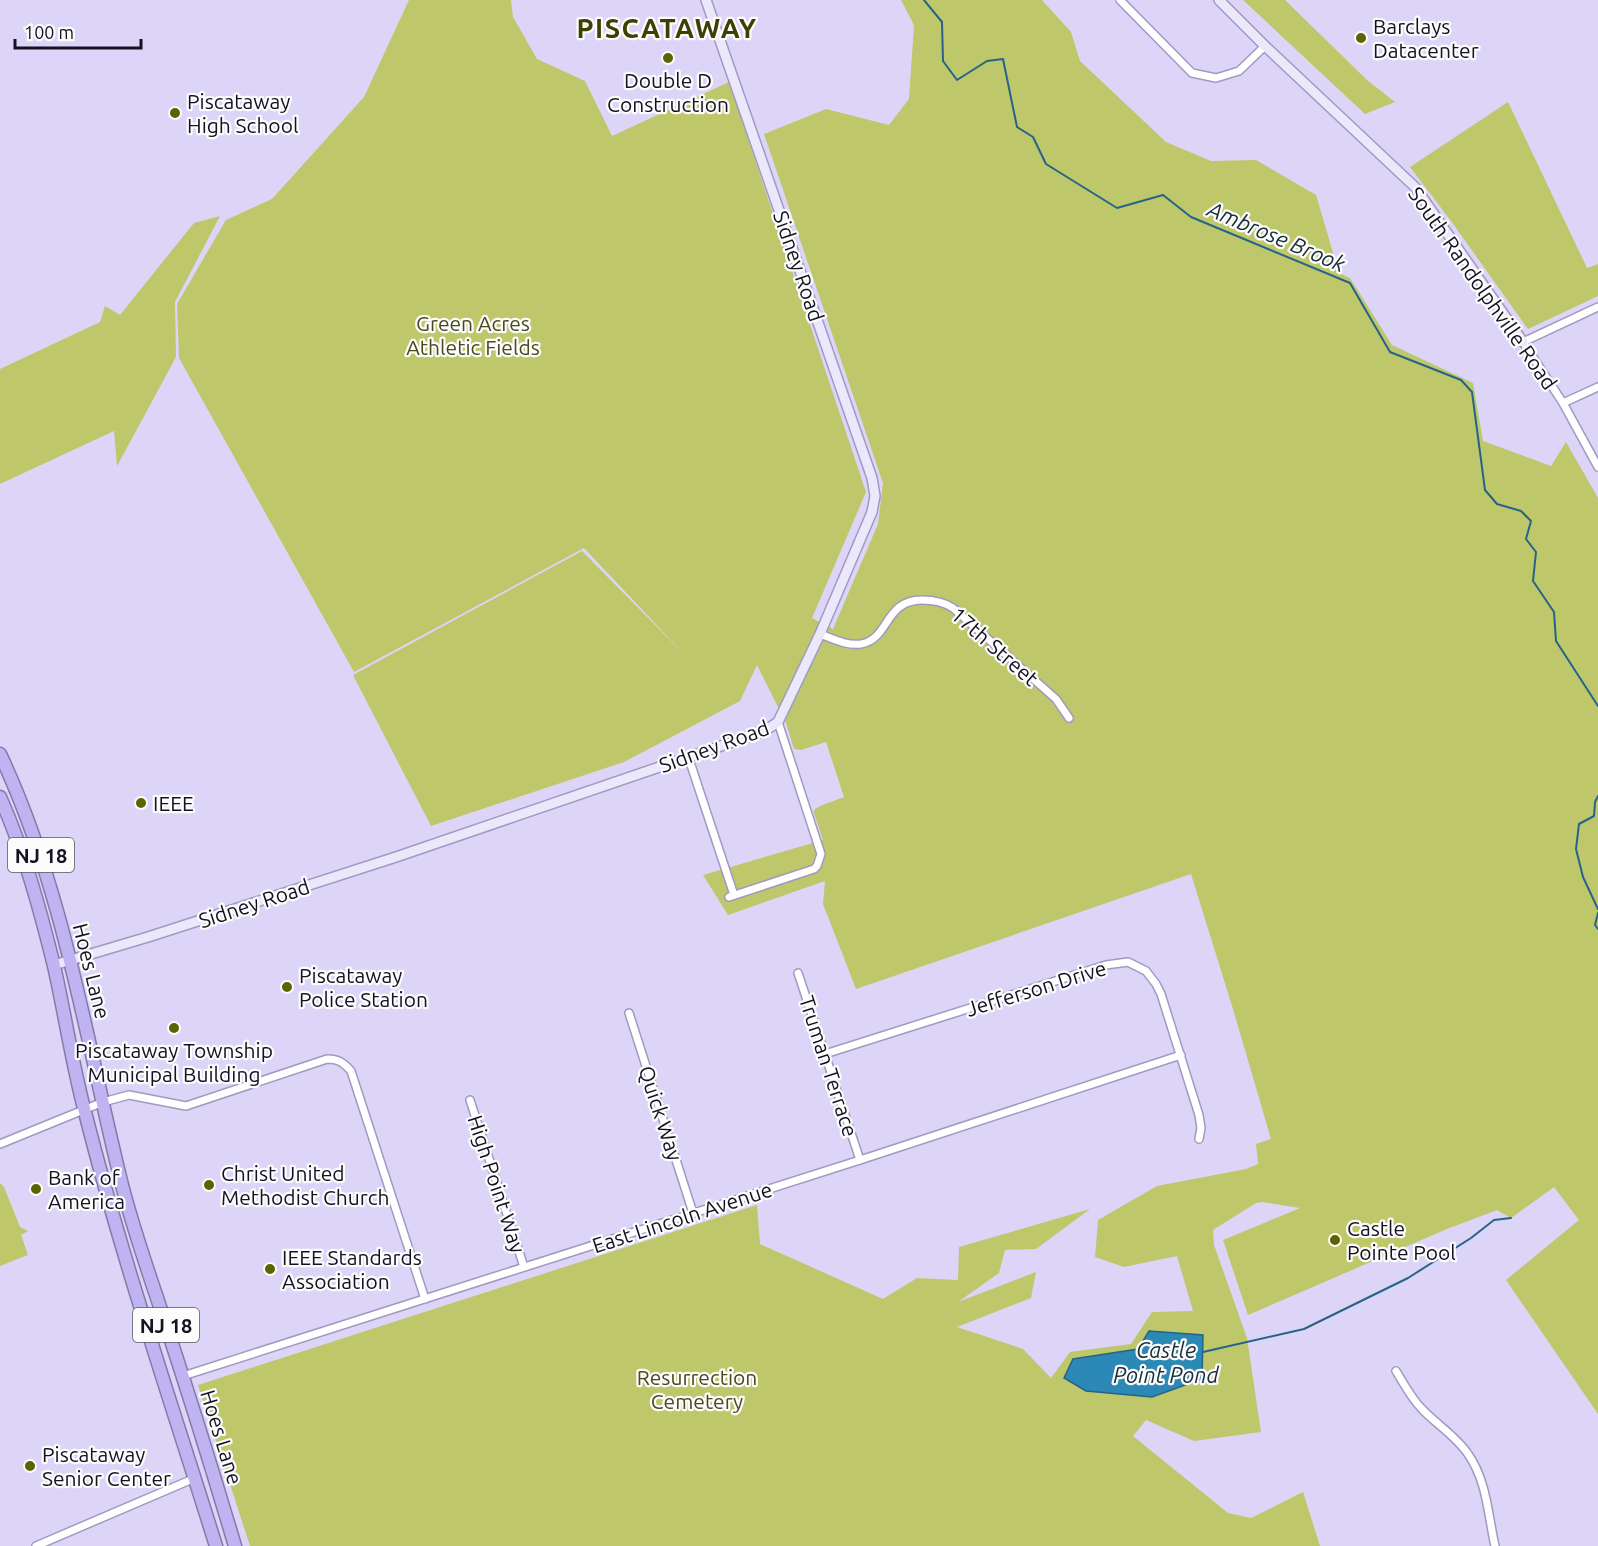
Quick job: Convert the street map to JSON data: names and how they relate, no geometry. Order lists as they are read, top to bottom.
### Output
{
  "streets": {
    "highway": ["NJ 18", "Hoes Lane"],
    "street": [
      "Sidney Road",
      "South Randolphville Road",
      "17th Street",
      "Jefferson Drive",
      "Truman Terrace",
      "Quick Way",
      "High Point Way",
      "East Lincoln Avenue"
    ]
  },
  "crossings": [
    ["Sidney Road", "17th Street"],
    ["Sidney Road", "Hoes Lane"],
    ["Hoes Lane", "East Lincoln Avenue"],
    ["Jefferson Drive", "Truman Terrace"],
    ["Jefferson Drive", "East Lincoln Avenue"],
    ["Truman Terrace", "East Lincoln Avenue"],
    ["Quick Way", "East Lincoln Avenue"],
    ["High Point Way", "East Lincoln Avenue"]
  ],
  "districts": ["PISCATAWAY"],
  "water": ["Ambrose Brook", "Castle Point Pond"],
  "parks": ["Green Acres Athletic Fields", "Resurrection Cemetery"],
  "places": [
    "Barclays Datacenter",
    "Double D Construction",
    "Piscataway High School",
    "IEEE",
    "Piscataway Police Station",
    "Piscataway Township Municipal Building",
    "Christ United Methodist Church",
    "Bank of America",
    "Castle Pointe Pool",
    "IEEE Standards Association",
    "Piscataway Senior Center"
  ],
  "scale_bar": "100 m"
}
